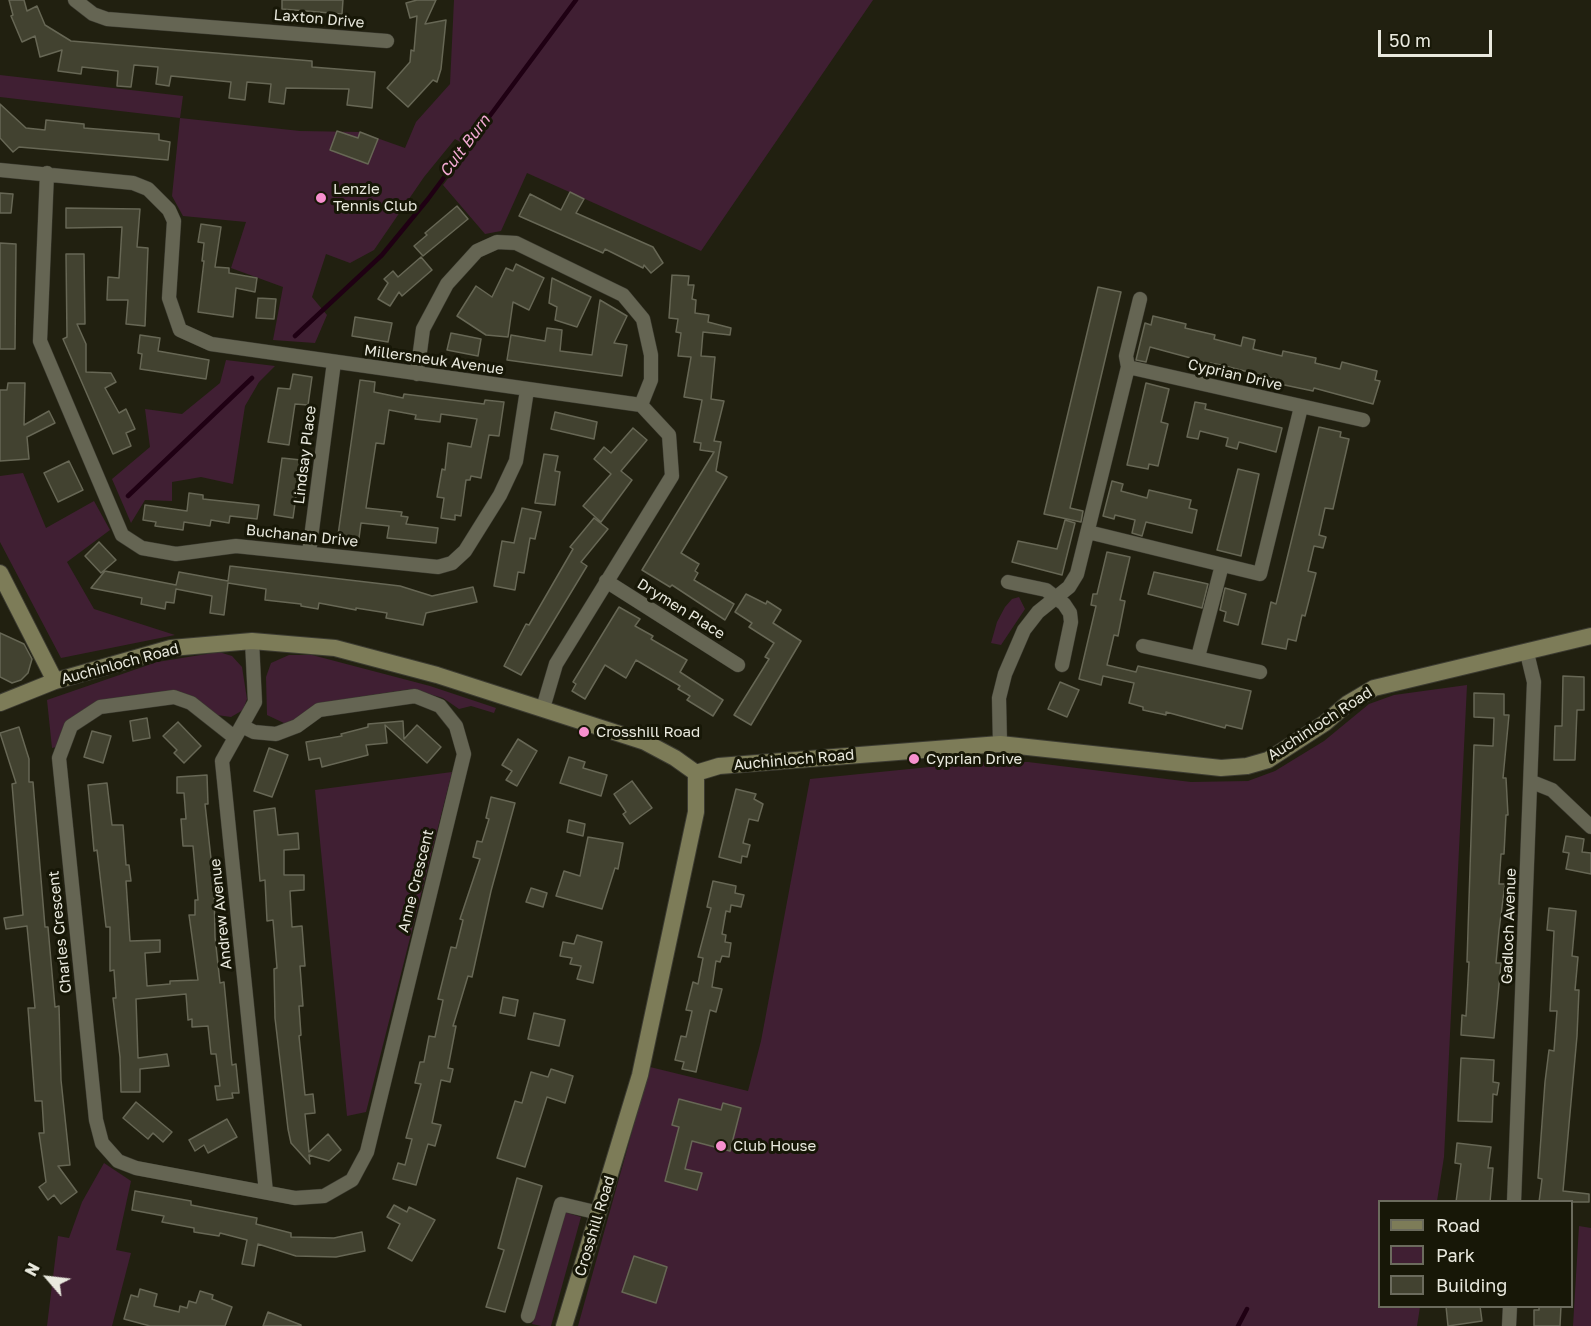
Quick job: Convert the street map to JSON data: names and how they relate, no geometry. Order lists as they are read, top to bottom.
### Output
{
  "streets": {
    "main road": ["Auchinloch Road", "Crosshill Road"],
    "street": [
      "Laxton Drive",
      "Millersneuk Avenue",
      "Cyprian Drive",
      "Lindsay Place",
      "Buchanan Drive",
      "Drymen Place",
      "Anne Crescent",
      "Andrew Avenue",
      "Gadloch Avenue",
      "Charles Crescent"
    ]
  },
  "crossings": [
    ["Millersneuk Avenue", "Lindsay Place"],
    ["Millersneuk Avenue", "Buchanan Drive"],
    ["Lindsay Place", "Buchanan Drive"],
    ["Auchinloch Road", "Andrew Avenue"],
    ["Auchinloch Road", "Gadloch Avenue"],
    ["Auchinloch Road", "Crosshill Road"],
    ["Anne Crescent", "Andrew Avenue"],
    ["Anne Crescent", "Charles Crescent"],
    ["Andrew Avenue", "Charles Crescent"]
  ],
  "water": ["Cult Burn"],
  "places": [
    "Lenzie Tennis Club",
    "Crosshill Road",
    "Cyprian Drive",
    "Club House"
  ],
  "legend": ["Road", "Park", "Building"],
  "scale_bar": "50 m",
  "north": "top left"
}
